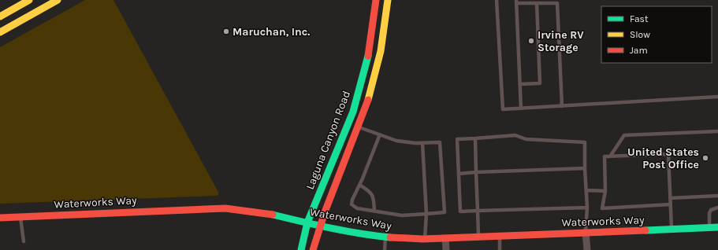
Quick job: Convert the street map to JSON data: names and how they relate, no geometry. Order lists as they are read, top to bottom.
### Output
{
  "streets": {
    "street": ["Laguna Canyon Road", "Waterworks Way"]
  },
  "crossings": [
    ["Laguna Canyon Road", "Waterworks Way"]
  ],
  "places": ["Maruchan, Inc.", "Irvine RV Storage", "United States Post Office"],
  "legend": ["Fast", "Slow", "Jam"]
}
